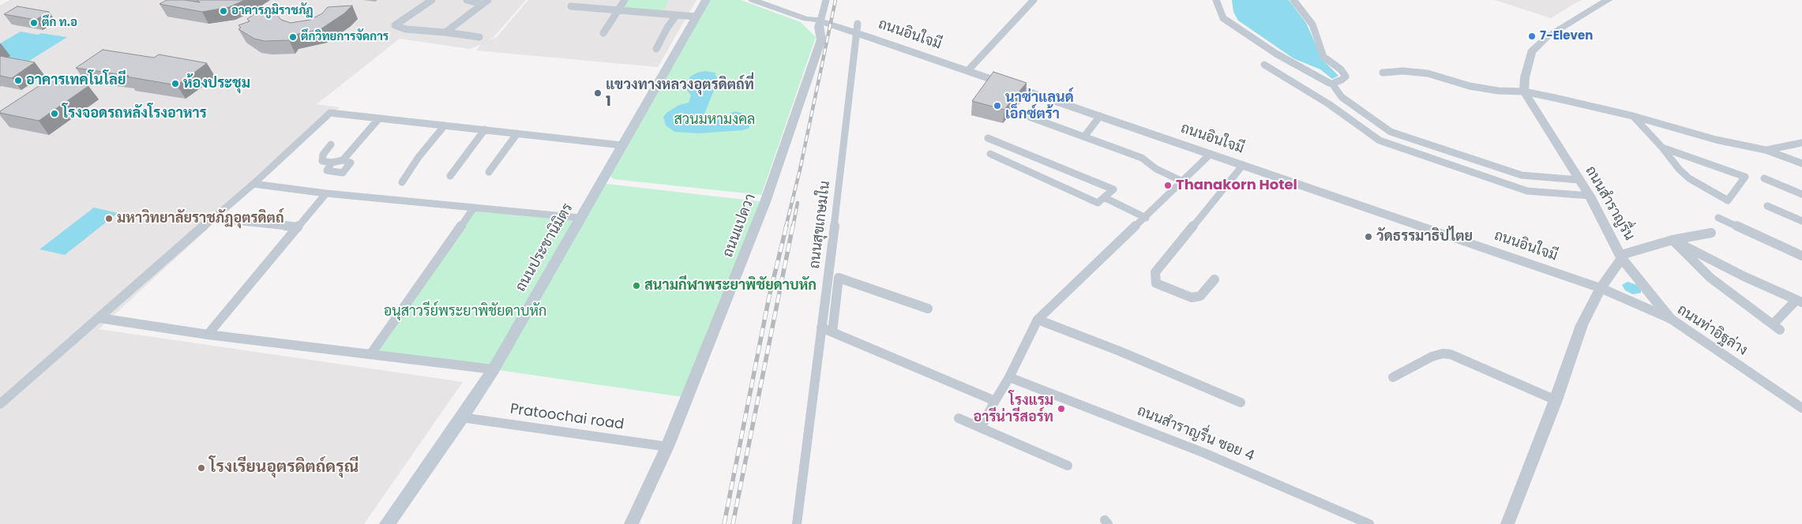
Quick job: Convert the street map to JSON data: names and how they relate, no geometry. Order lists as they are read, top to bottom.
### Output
{
  "streets": {
    "main road": ["ถนนประชานิมิตร"],
    "street": [
      "ถนนอินใจมี",
      "ถนนสำราญรื่น",
      "ถนนสุขเกษมใน",
      "ถนนแปดวา",
      "ถนนท่าอิฐล่าง",
      "Pratoochai road",
      "ถนนสำราญรื่น ซอย 4"
    ]
  },
  "crossings": [
    ["ถนนอินใจมี", "ถนนสำราญรื่น"],
    ["ถนนอินใจมี", "ถนนสุขเกษมใน"],
    ["ถนนอินใจมี", "ถนนแปดวา"],
    ["ถนนอินใจมี", "ถนนท่าอิฐล่าง"],
    ["ถนนสำราญรื่น", "ถนนท่าอิฐล่าง"],
    ["ถนนแปดวา", "Pratoochai road"],
    ["ถนนประชานิมิตร", "Pratoochai road"]
  ],
  "parks": ["สวนมหามงคล", "อนุสาวรีย์พระยาพิชัยดาบหัก"],
  "places": [
    "อาคารภูมิราชภัฏ",
    "ตึก ท.อ",
    "7-Eleven",
    "ตึกวิทยการจัดการ",
    "อาคารเทคโนโลยี",
    "ห้องประชุม",
    "แขวงทางหลวงอุตรดิตถ์ที่ 1",
    "นาซ่าแลนด์ เอ็กซ์ตร้า",
    "โรงจอดรถหลังโรงอาหาร",
    "Thanakorn Hotel",
    "มหาวิทยาลัยราชภัฏอุตรดิตถ์",
    "วัดธรรมาธิปไตย",
    "สนามกีฬาพระยาพิชัยดาบหัก",
    "โรงแรม อารีน่ารีสอร์ท",
    "โรงเรียนอุตรดิตถ์ดรุณี"
  ]
}
